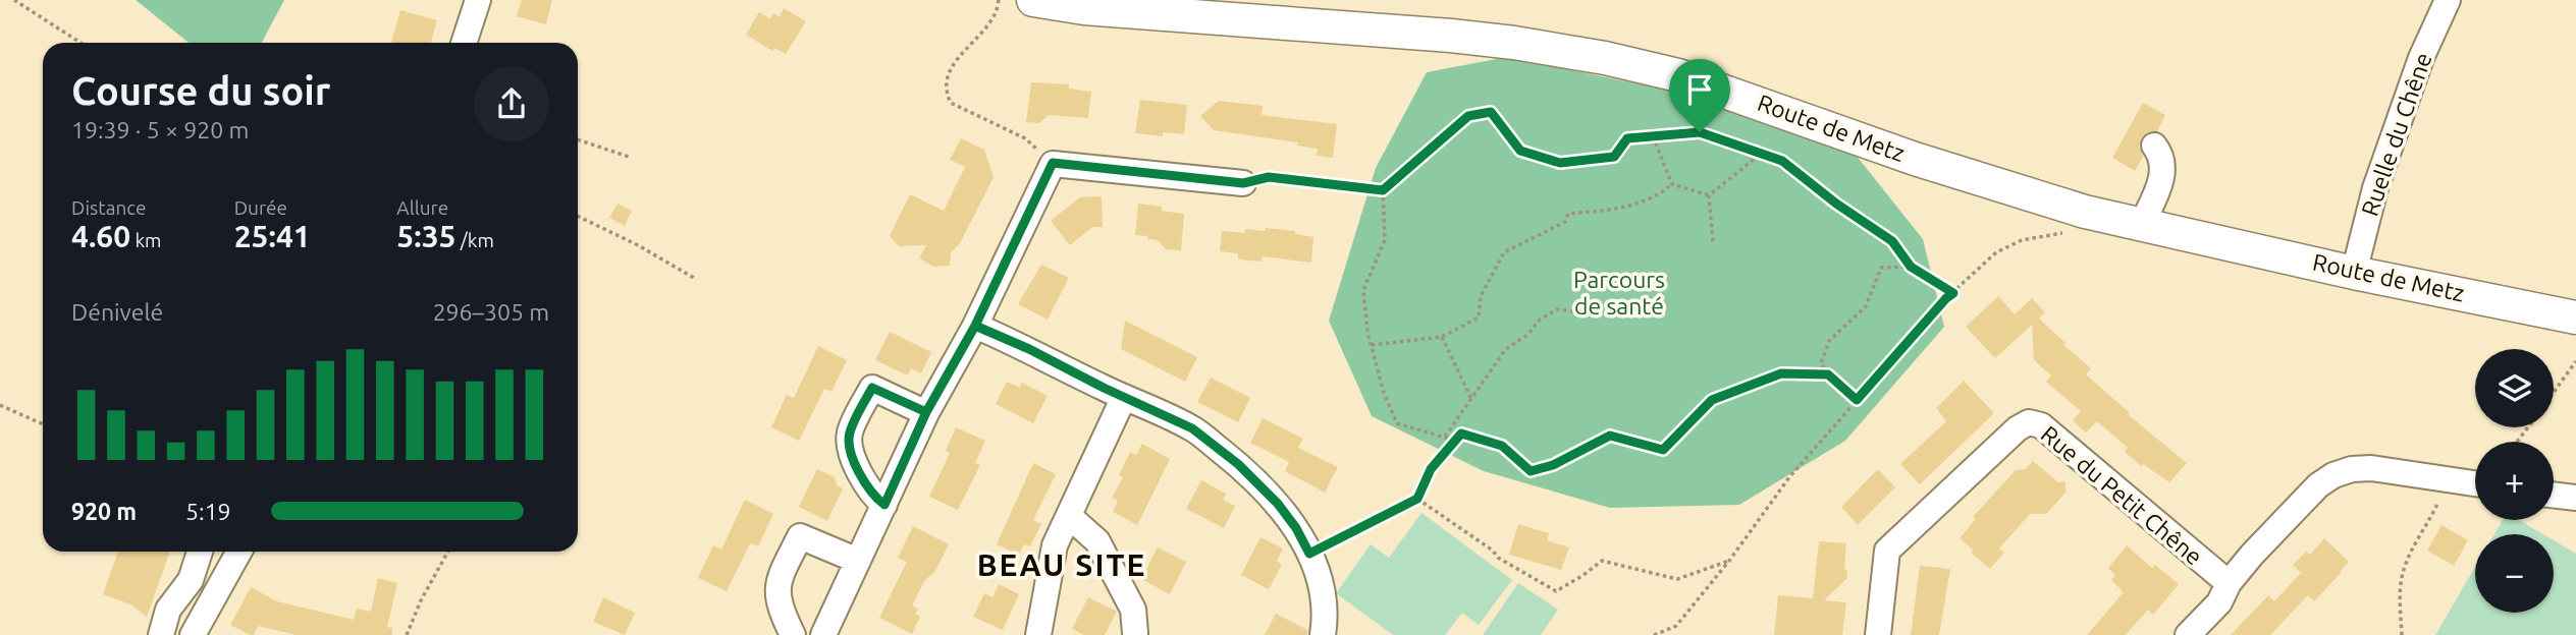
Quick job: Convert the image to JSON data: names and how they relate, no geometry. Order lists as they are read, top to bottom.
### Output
{
  "streets": {
    "main road": ["Route de Metz"],
    "street": ["Ruelle du Chêne", "Rue du Petit Chêne"]
  },
  "crossings": [
    ["Route de Metz", "Ruelle du Chêne"]
  ],
  "districts": ["BEAU SITE"],
  "parks": ["Parcours de santé"],
  "page": {
    "heading": ["Course du soir", "19:39 · 5 × 920 m"],
    "stats": [
      ["Distance", "4.60 km"],
      ["Durée", "25:41"],
      ["Allure", "5:35 /km"]
    ],
    "chart": ["Dénivelé", "296–305 m"],
    "map_buttons": ["+", "−"],
    "list": [
      {
        "name": "920 m",
        "note": "5:19"
      }
    ]
  }
}
